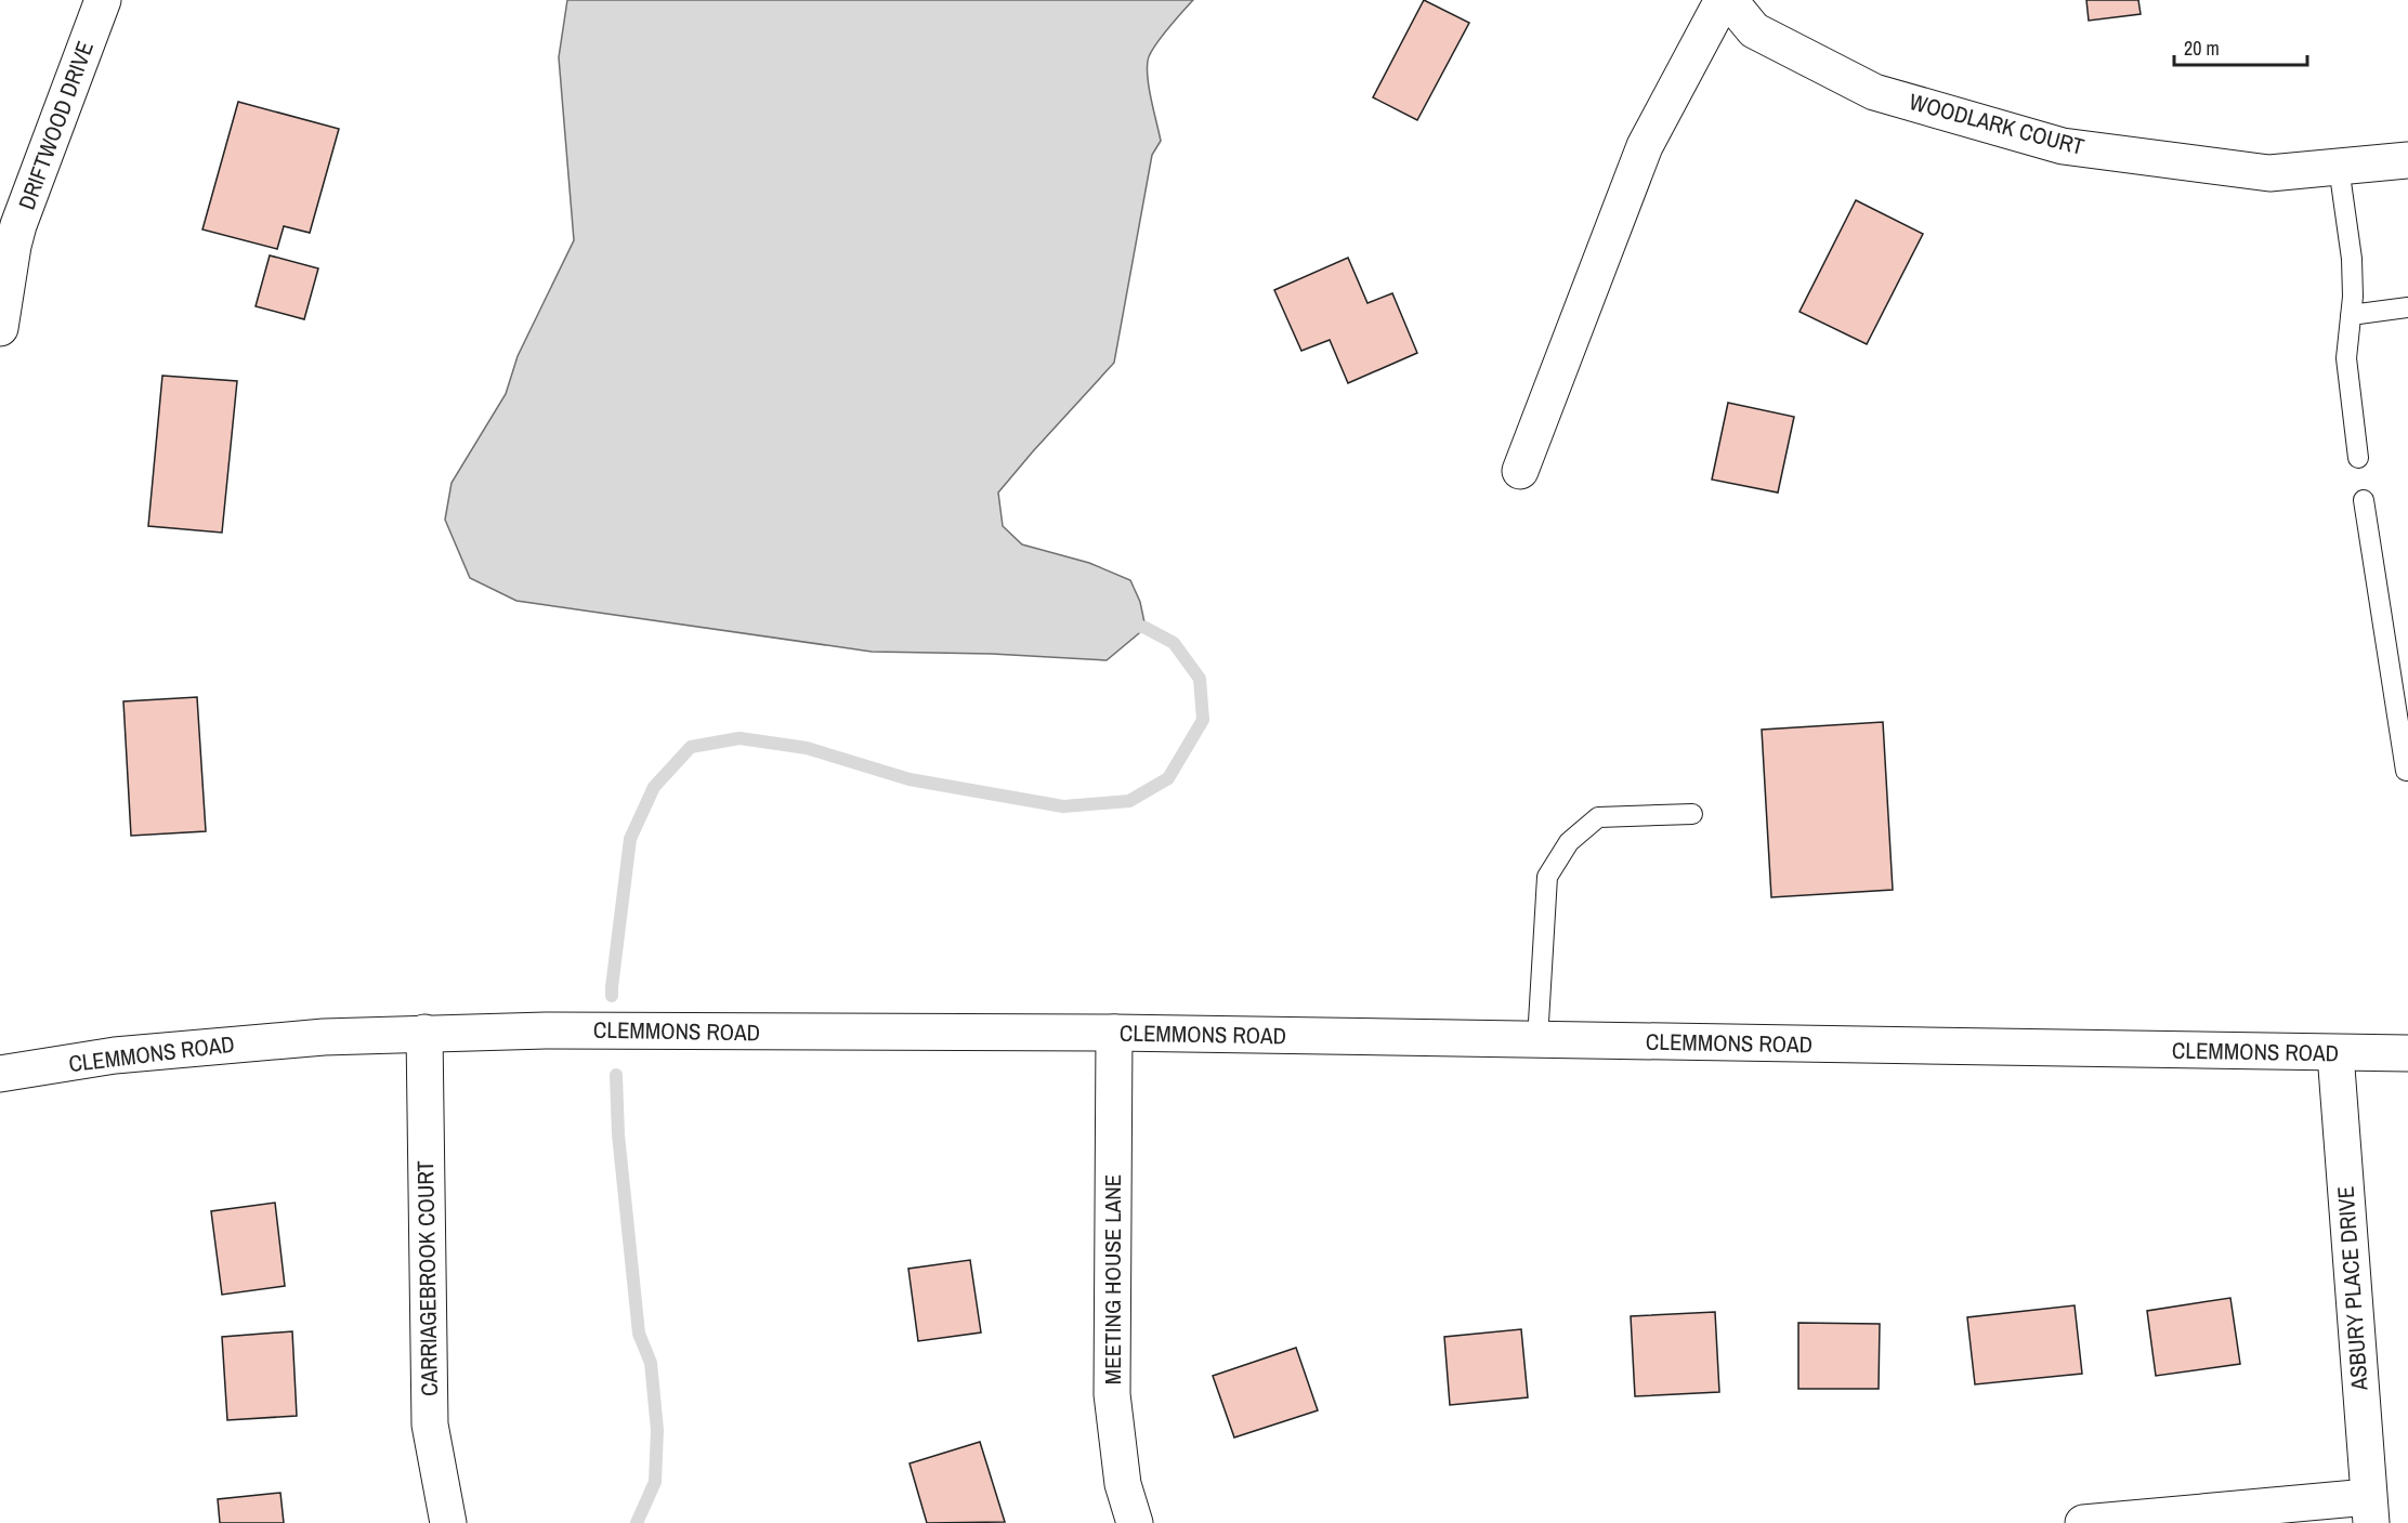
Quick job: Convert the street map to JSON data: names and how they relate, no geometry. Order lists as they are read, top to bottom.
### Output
{
  "streets": {
    "street": [
      "WOODLARK COURT",
      "DRIFTWOOD DRIVE",
      "CLEMMONS ROAD",
      "CARRIAGEBROOK COURT",
      "MEETING HOUSE LANE",
      "ASBURY PLACE DRIVE"
    ]
  },
  "crossings": [
    ["CLEMMONS ROAD", "CARRIAGEBROOK COURT"],
    ["CLEMMONS ROAD", "MEETING HOUSE LANE"],
    ["CLEMMONS ROAD", "ASBURY PLACE DRIVE"]
  ],
  "scale_bar": "20 m"
}
